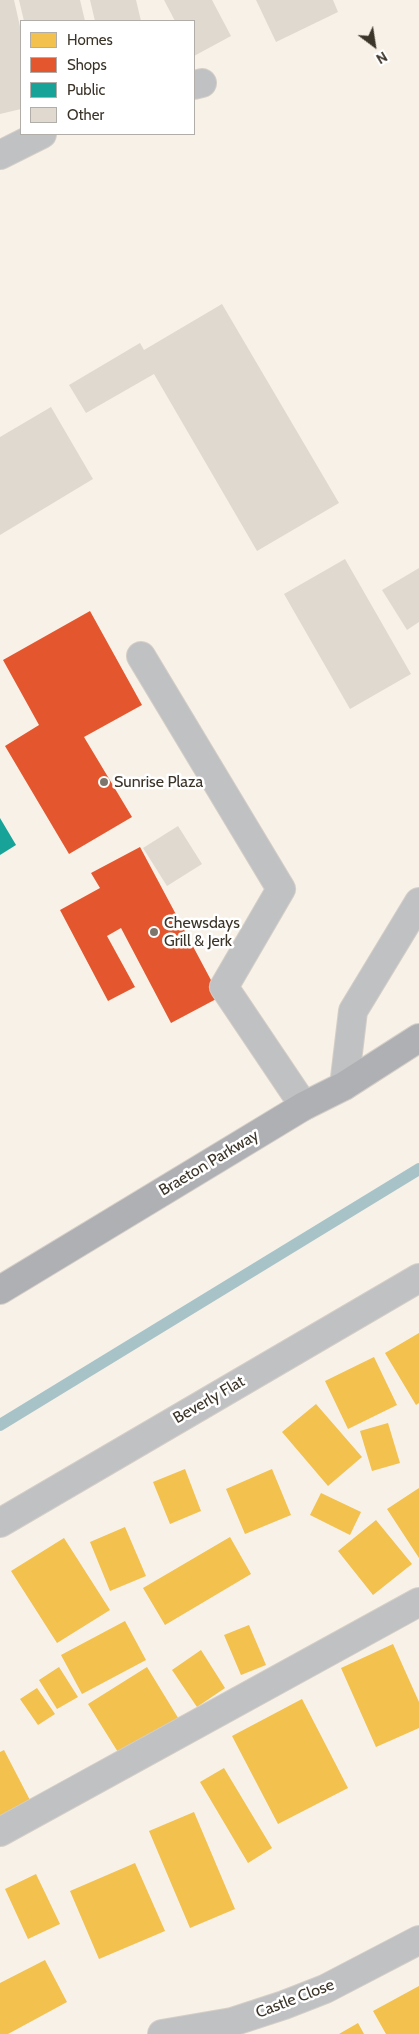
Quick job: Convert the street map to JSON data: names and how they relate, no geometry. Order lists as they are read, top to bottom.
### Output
{
  "streets": {
    "main road": ["Braeton Parkway"],
    "street": ["Beverly Flat", "Castle Close"]
  },
  "places": ["Sunrise Plaza", "Chewsdays Grill & Jerk"],
  "legend": [
    "Homes",
    "Shops",
    "Public",
    "Other"
  ],
  "north": "bottom right"
}
